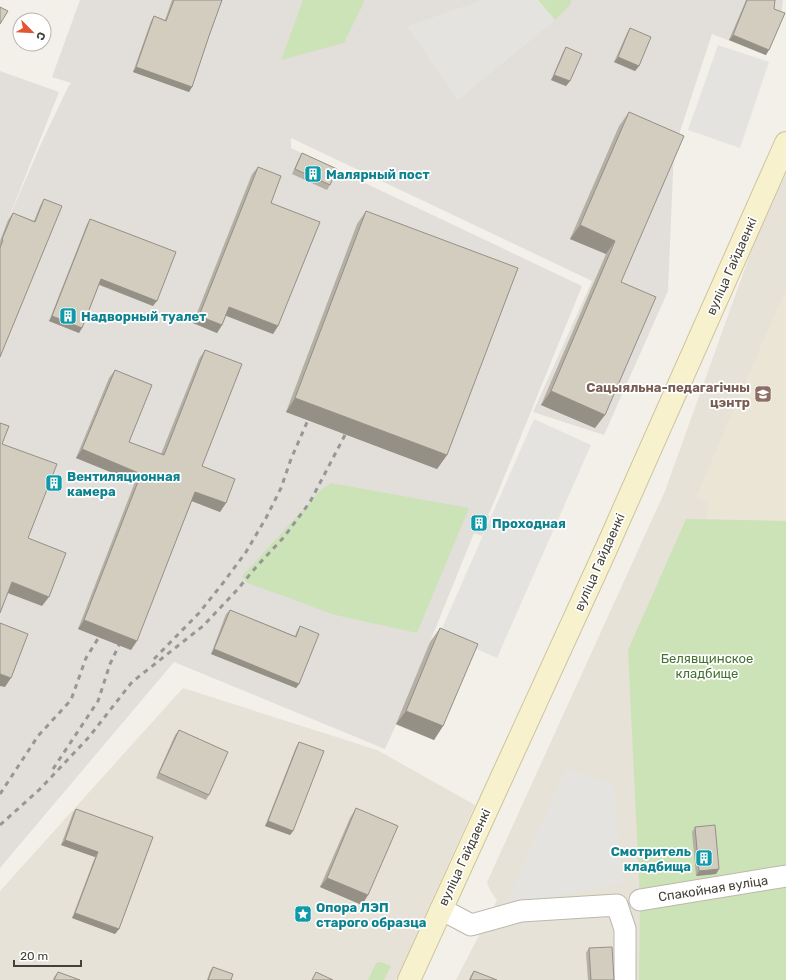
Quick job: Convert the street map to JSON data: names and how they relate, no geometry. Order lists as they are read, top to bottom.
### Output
{
  "streets": {
    "street": ["вуліца Гайдаенкі", "Спакойная вуліца"]
  },
  "parks": ["Белявщинское кладбище"],
  "places": {
    "building": [
      "Малярный пост",
      "Надворный туалет",
      "Вентиляционная камера",
      "Проходная",
      "Смотритель кладбища"
    ],
    "school or university": ["Сацыяльна-педагагічны цэнтр"],
    "place": ["Опора ЛЭП старого образца"]
  },
  "scale_bar": "20 m",
  "north": "bottom right"
}
